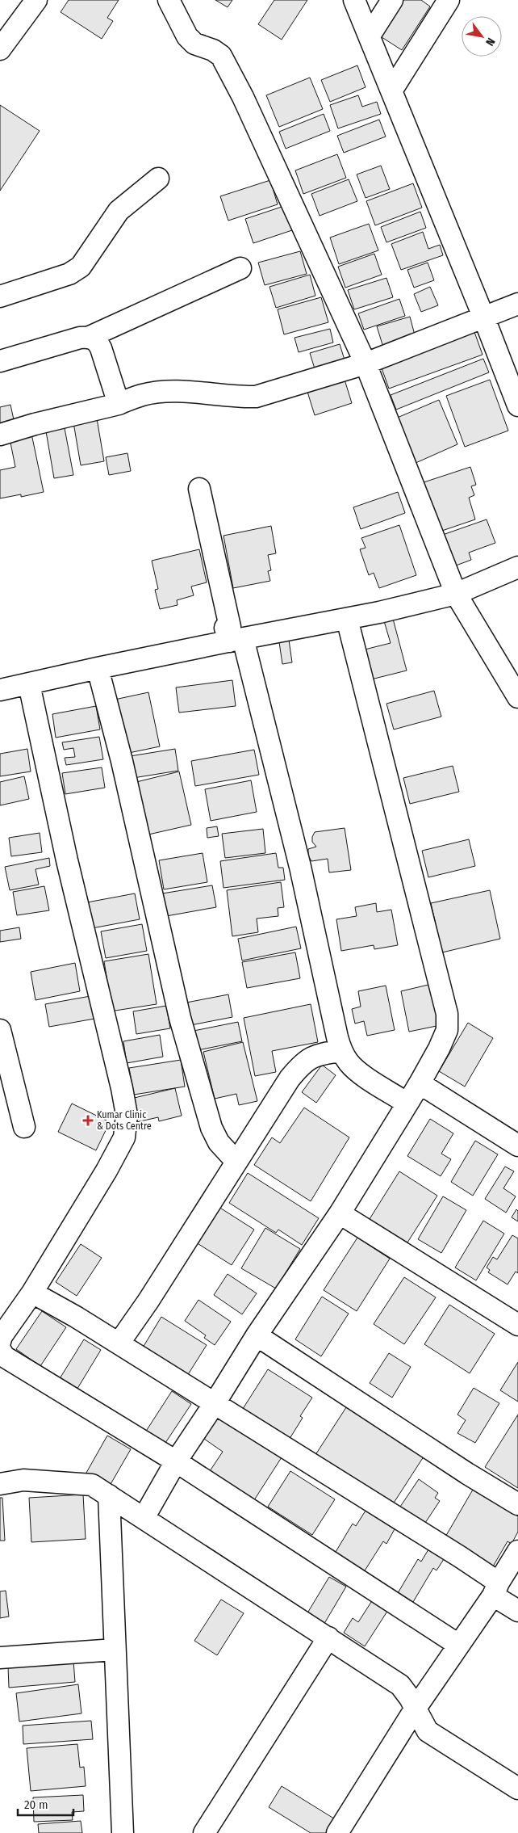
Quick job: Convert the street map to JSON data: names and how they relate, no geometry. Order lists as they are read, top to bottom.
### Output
{
  "places": {
    "health": ["Kumar Clinic & Dots Centre"]
  },
  "scale_bar": "20 m",
  "north": "bottom right"
}
